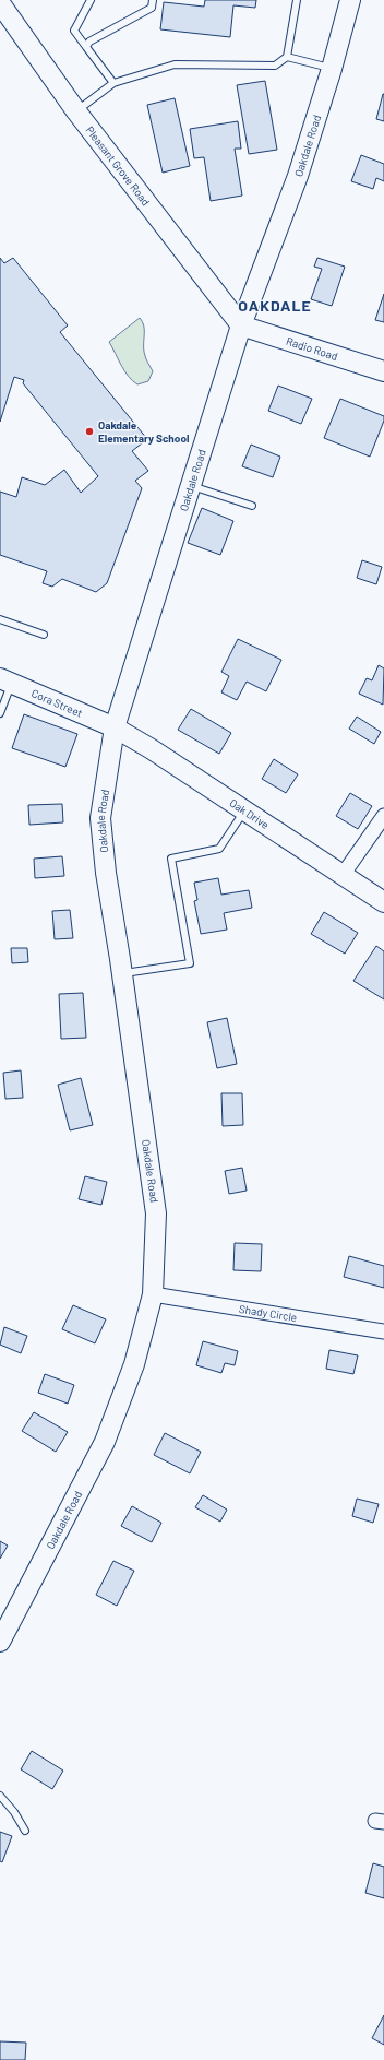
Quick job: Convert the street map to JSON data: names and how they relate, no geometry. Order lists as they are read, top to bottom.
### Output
{
  "streets": {
    "main road": [
      "Oakdale Road",
      "Pleasant Grove Road",
      "Radio Road",
      "Cora Street",
      "Oak Drive"
    ],
    "street": ["Shady Circle"]
  },
  "crossings": [
    ["Oakdale Road", "Pleasant Grove Road"],
    ["Oakdale Road", "Radio Road"],
    ["Oakdale Road", "Cora Street"],
    ["Oakdale Road", "Oak Drive"],
    ["Oakdale Road", "Shady Circle"],
    ["Pleasant Grove Road", "Radio Road"],
    ["Cora Street", "Oak Drive"]
  ],
  "districts": ["OAKDALE"],
  "places": ["Oakdale Elementary School"]
}
